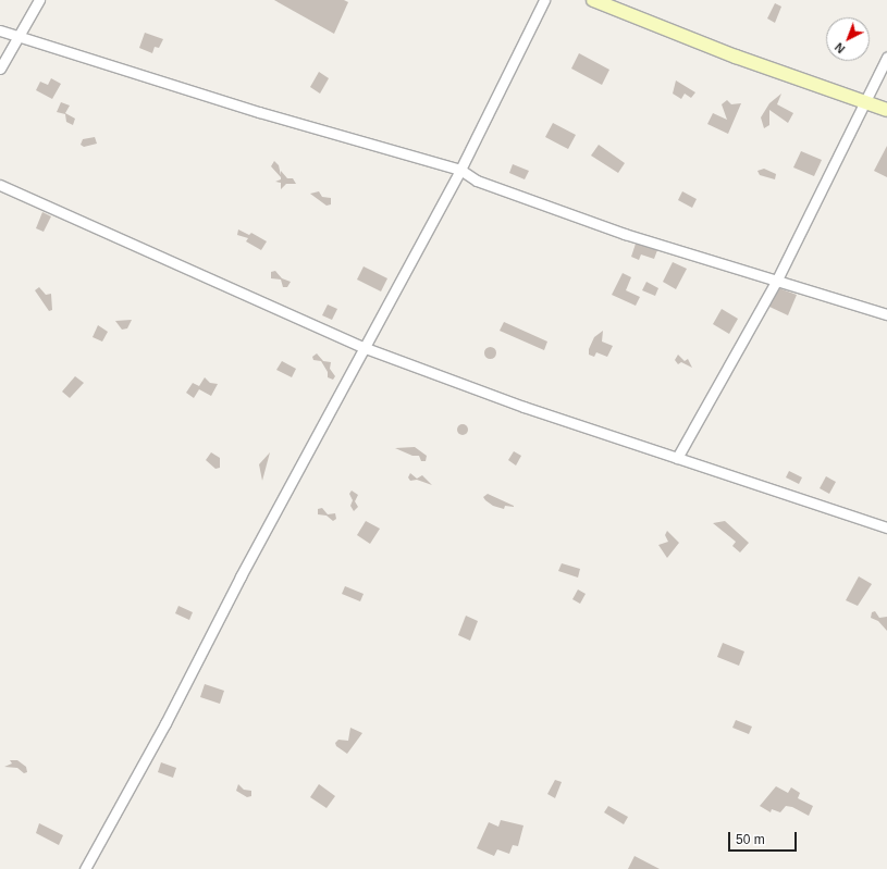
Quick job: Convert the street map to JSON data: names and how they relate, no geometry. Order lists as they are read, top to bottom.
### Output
{
  "scale_bar": "50 m",
  "north": "bottom left"
}
